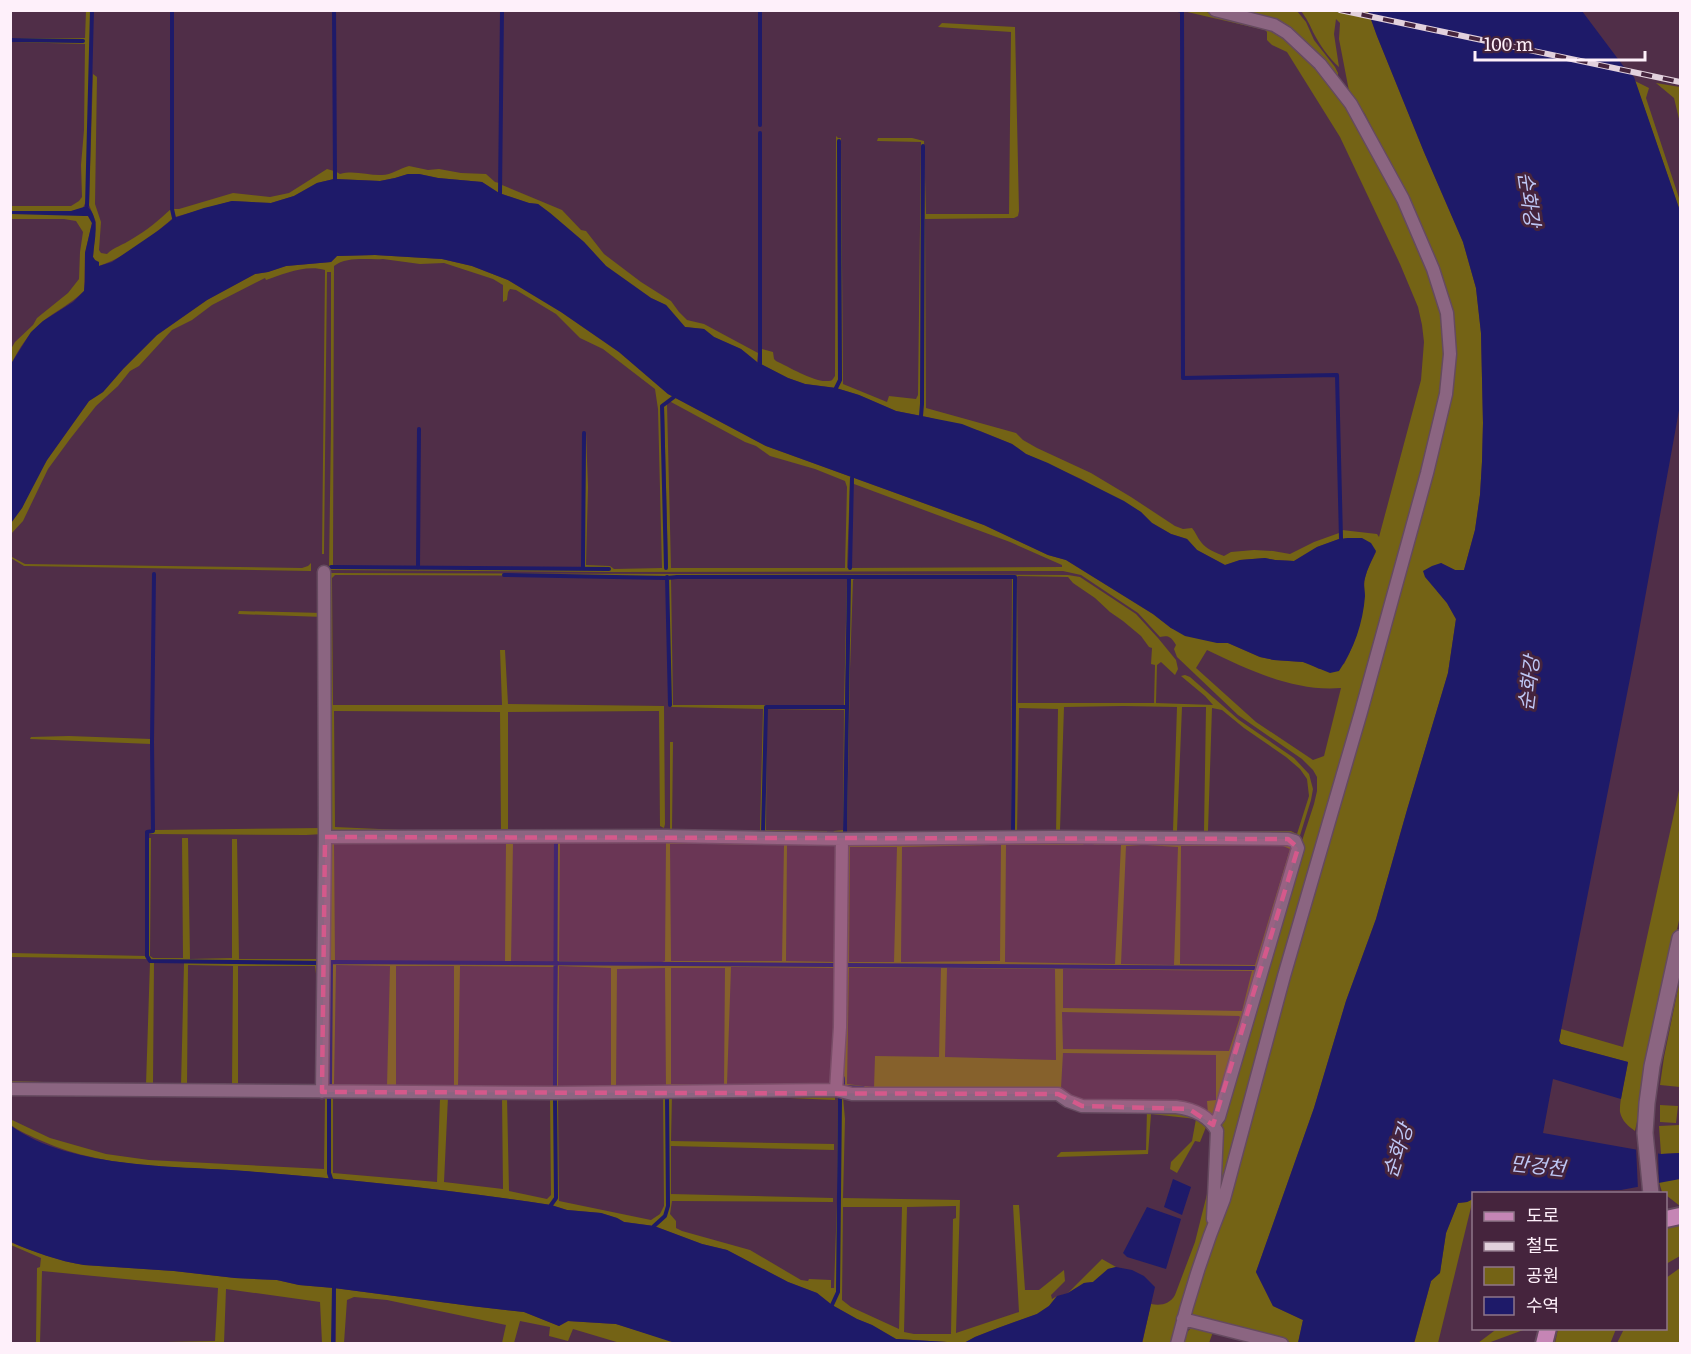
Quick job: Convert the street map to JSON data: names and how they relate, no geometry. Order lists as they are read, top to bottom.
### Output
{
  "water": ["순화강", "만겅천"],
  "legend": [
    "도로",
    "철도",
    "공원",
    "수역"
  ],
  "scale_bar": "100 m"
}
